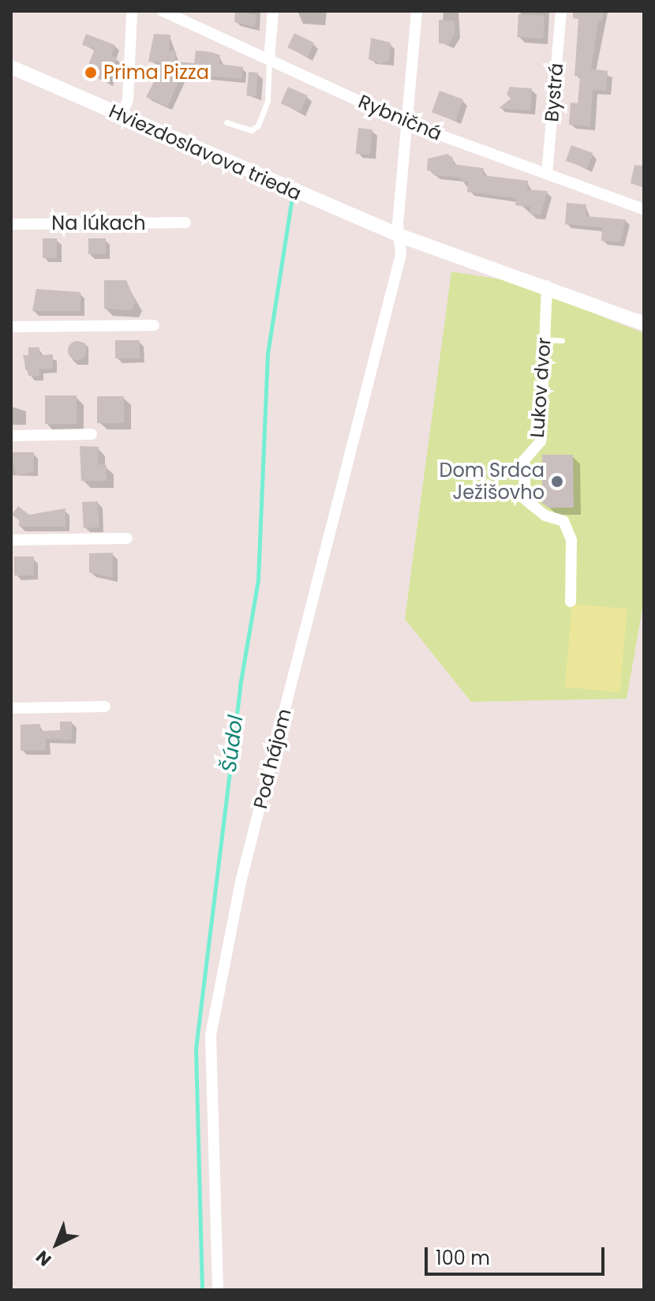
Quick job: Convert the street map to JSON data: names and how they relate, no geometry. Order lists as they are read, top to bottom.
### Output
{
  "streets": {
    "street": [
      "Bystrá",
      "Rybničná",
      "Hviezdoslavova trieda",
      "Na lúkach",
      "Lukov dvor",
      "Pod hájom"
    ]
  },
  "crossings": [
    ["Bystrá", "Rybničná"],
    ["Rybničná", "Pod hájom"],
    ["Hviezdoslavova trieda", "Lukov dvor"],
    ["Hviezdoslavova trieda", "Pod hájom"]
  ],
  "water": ["Šúdol"],
  "places": ["Prima Pizza", "Dom Srdca Ježišovho"],
  "scale_bar": "100 m",
  "north": "bottom left"
}
